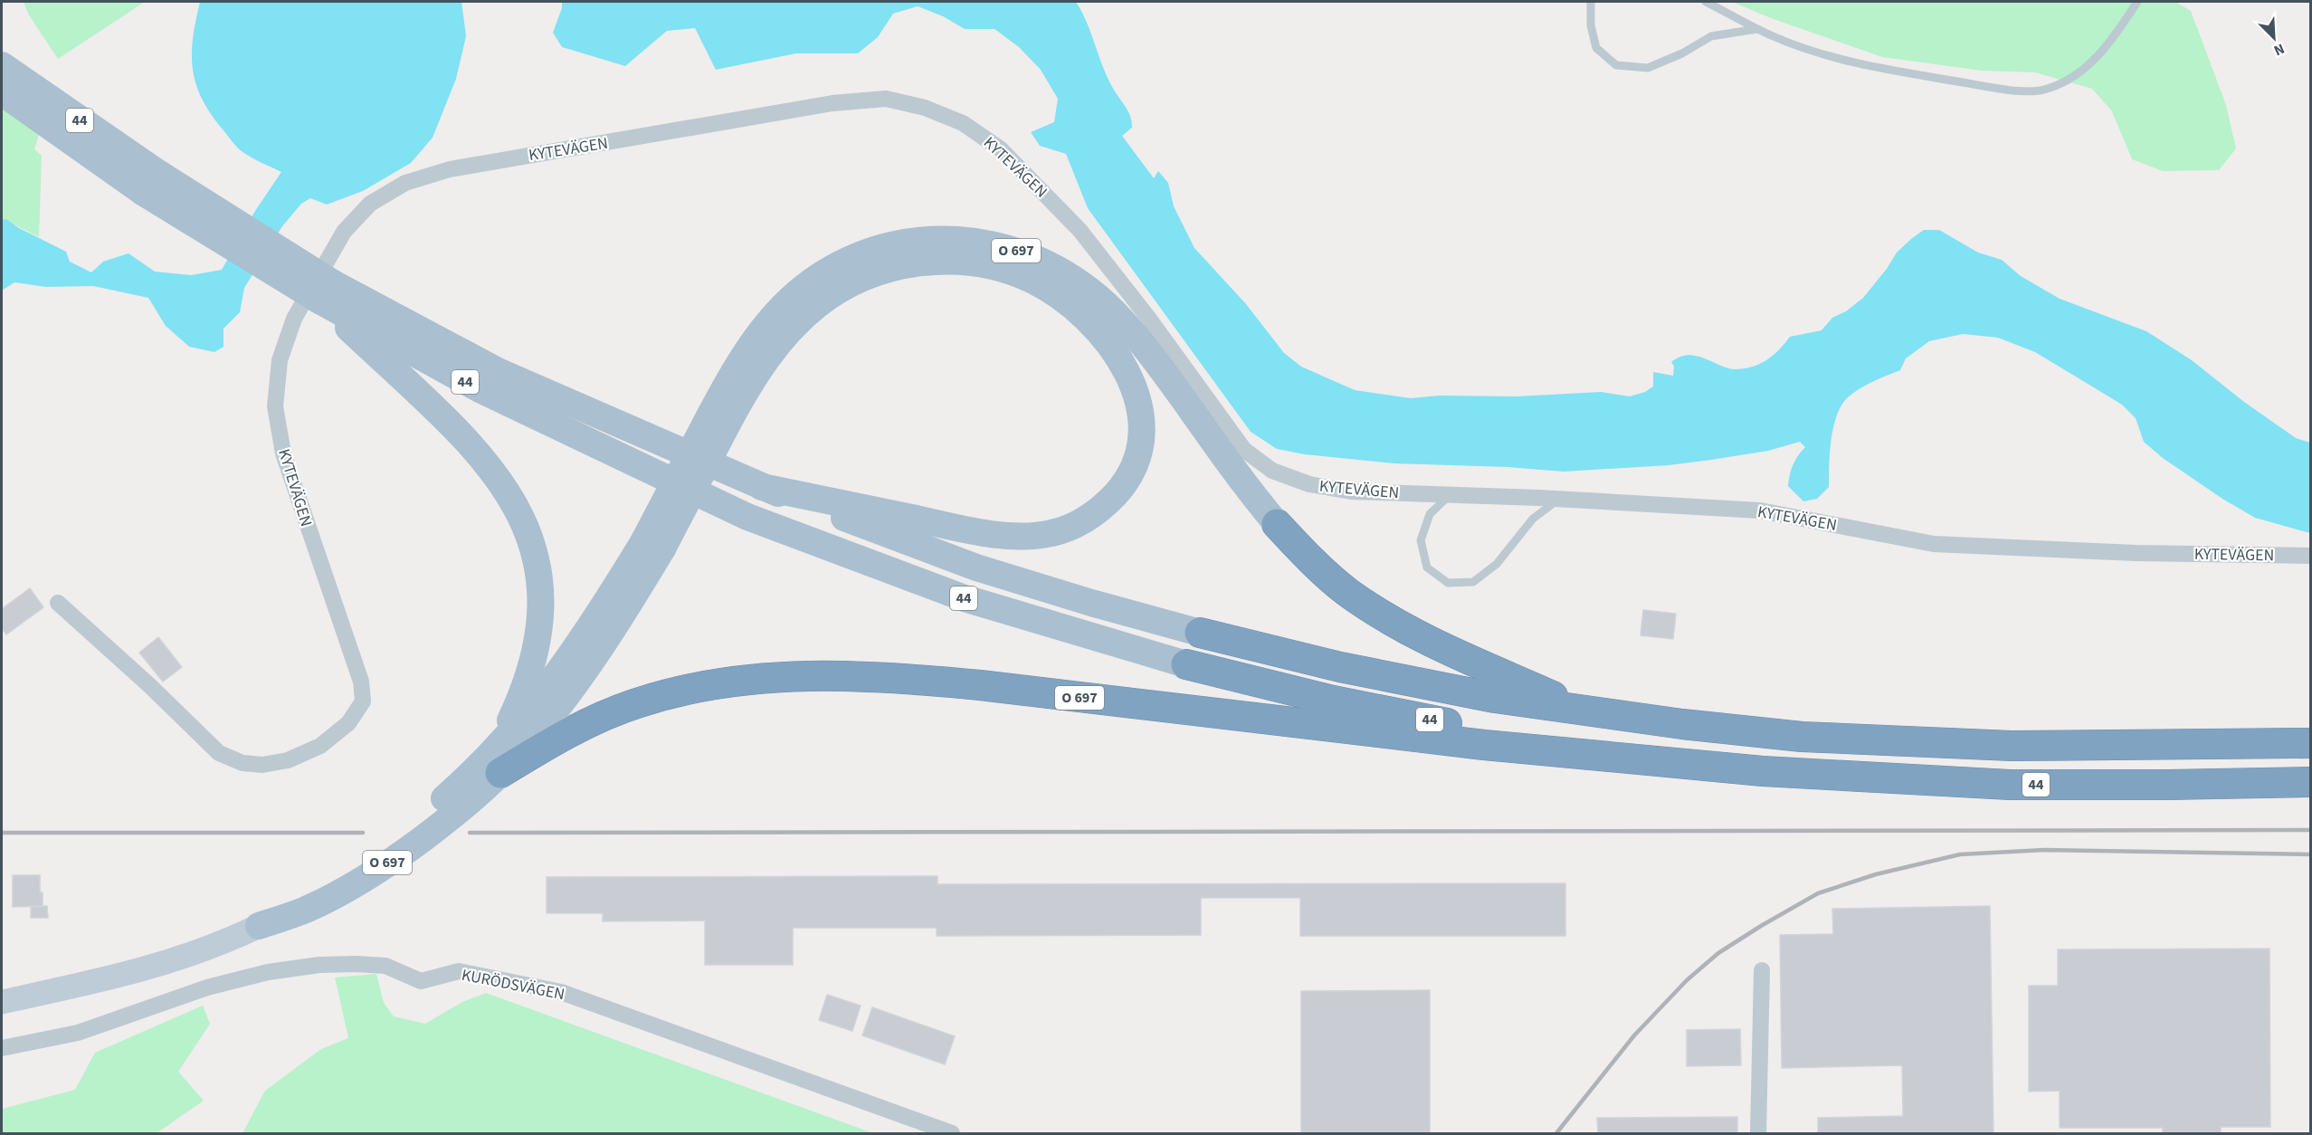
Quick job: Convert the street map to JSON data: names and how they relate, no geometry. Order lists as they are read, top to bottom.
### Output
{
  "streets": {
    "highway": ["44", "O 697"],
    "street": ["KYTEVÄGEN", "KURÖDSVÄGEN"]
  },
  "crossings": [
    ["44", "O 697"]
  ],
  "north": "bottom right"
}
